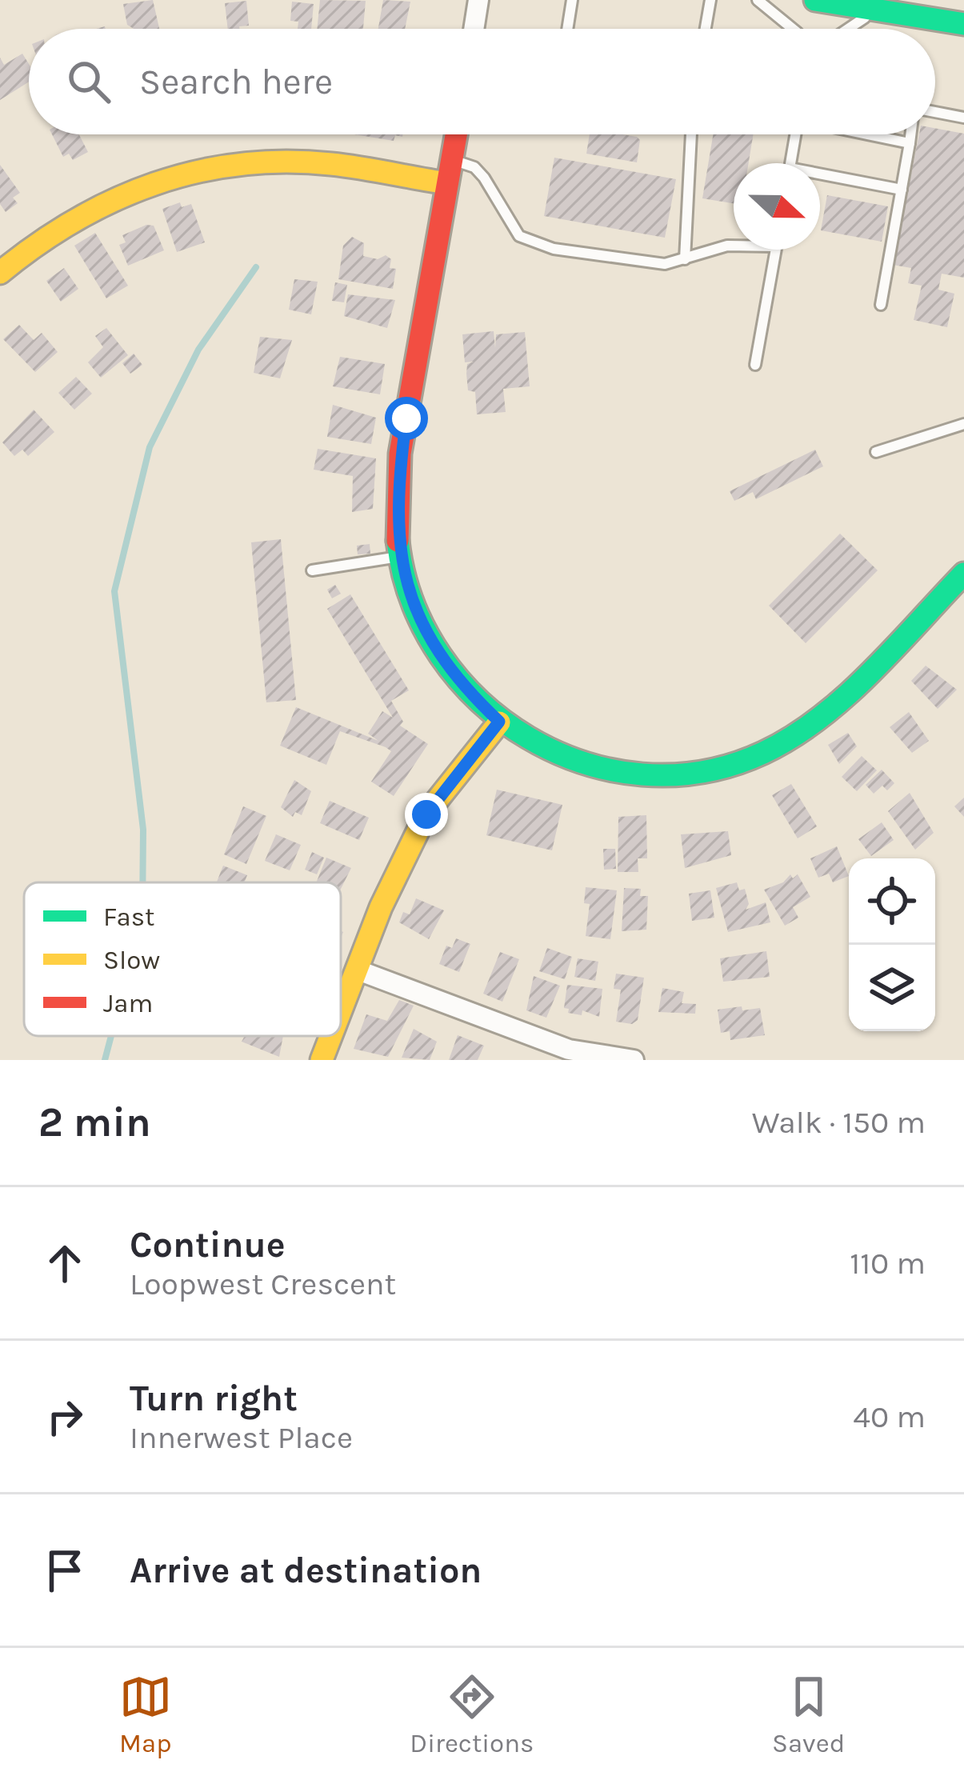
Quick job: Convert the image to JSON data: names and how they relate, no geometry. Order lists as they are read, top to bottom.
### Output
{
  "legend": ["Fast", "Slow", "Jam"],
  "north": "right",
  "page": {
    "search": "Search here",
    "heading": ["2 min", "Walk · 150 m"],
    "list": [
      ["Continue", "Loopwest Crescent", "110 m"],
      ["Turn right", "Innerwest Place", "40 m"],
      "Arrive at destination"
    ],
    "nav": ["Map", "Directions", "Saved"]
  }
}
